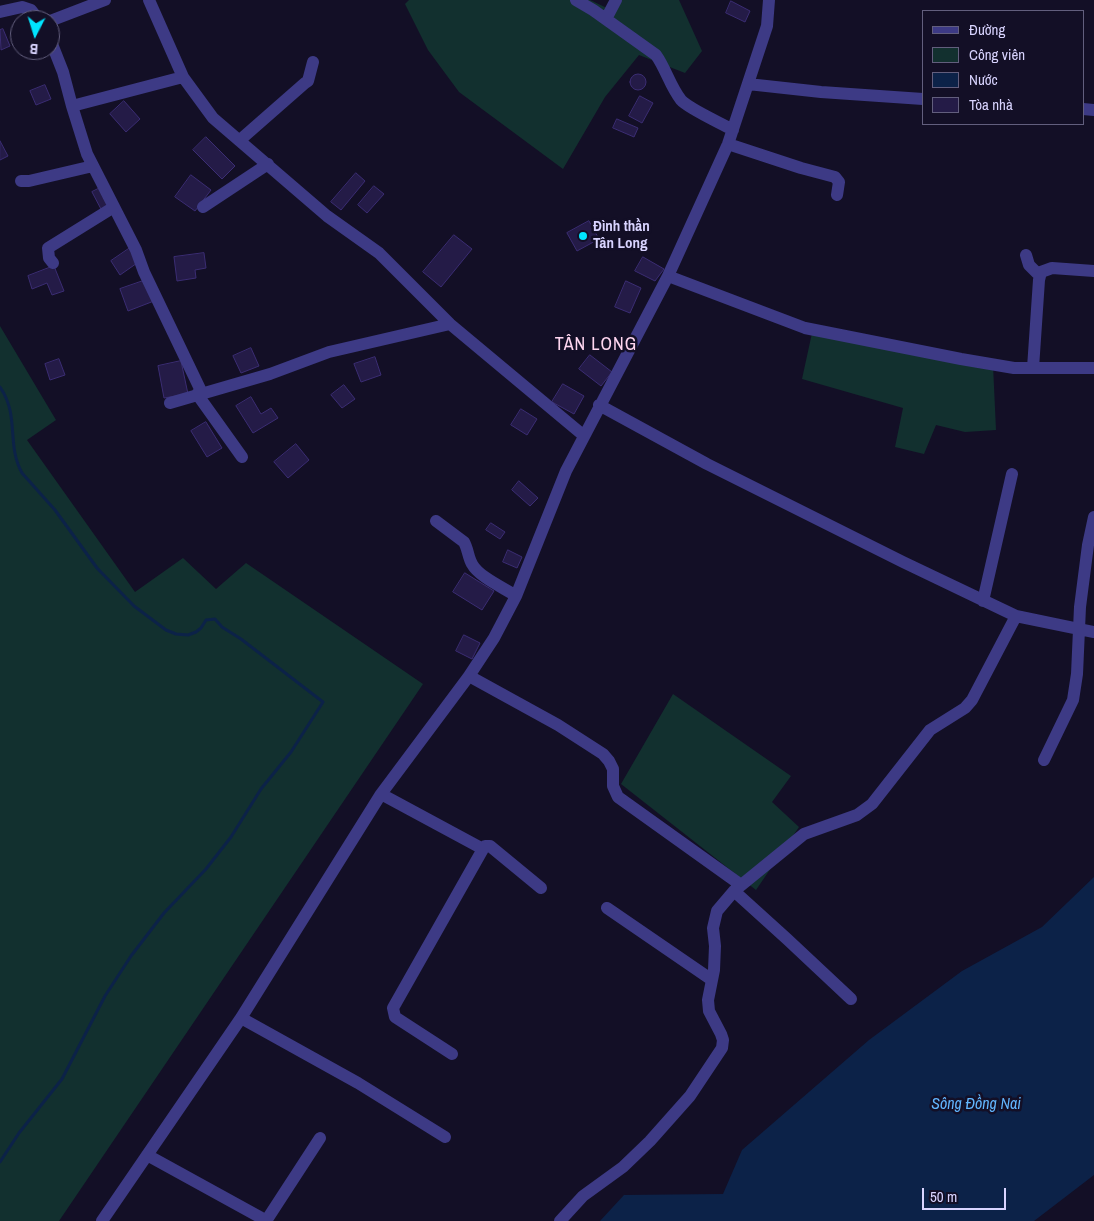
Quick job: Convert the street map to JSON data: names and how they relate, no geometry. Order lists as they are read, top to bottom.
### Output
{
  "districts": ["TÂN LONG"],
  "water": ["Sông Đồng Nai"],
  "places": ["Đình thần Tân Long"],
  "legend": [
    "Đường",
    "Công viên",
    "Nước",
    "Tòa nhà"
  ],
  "scale_bar": "50 m",
  "north": "bottom"
}
